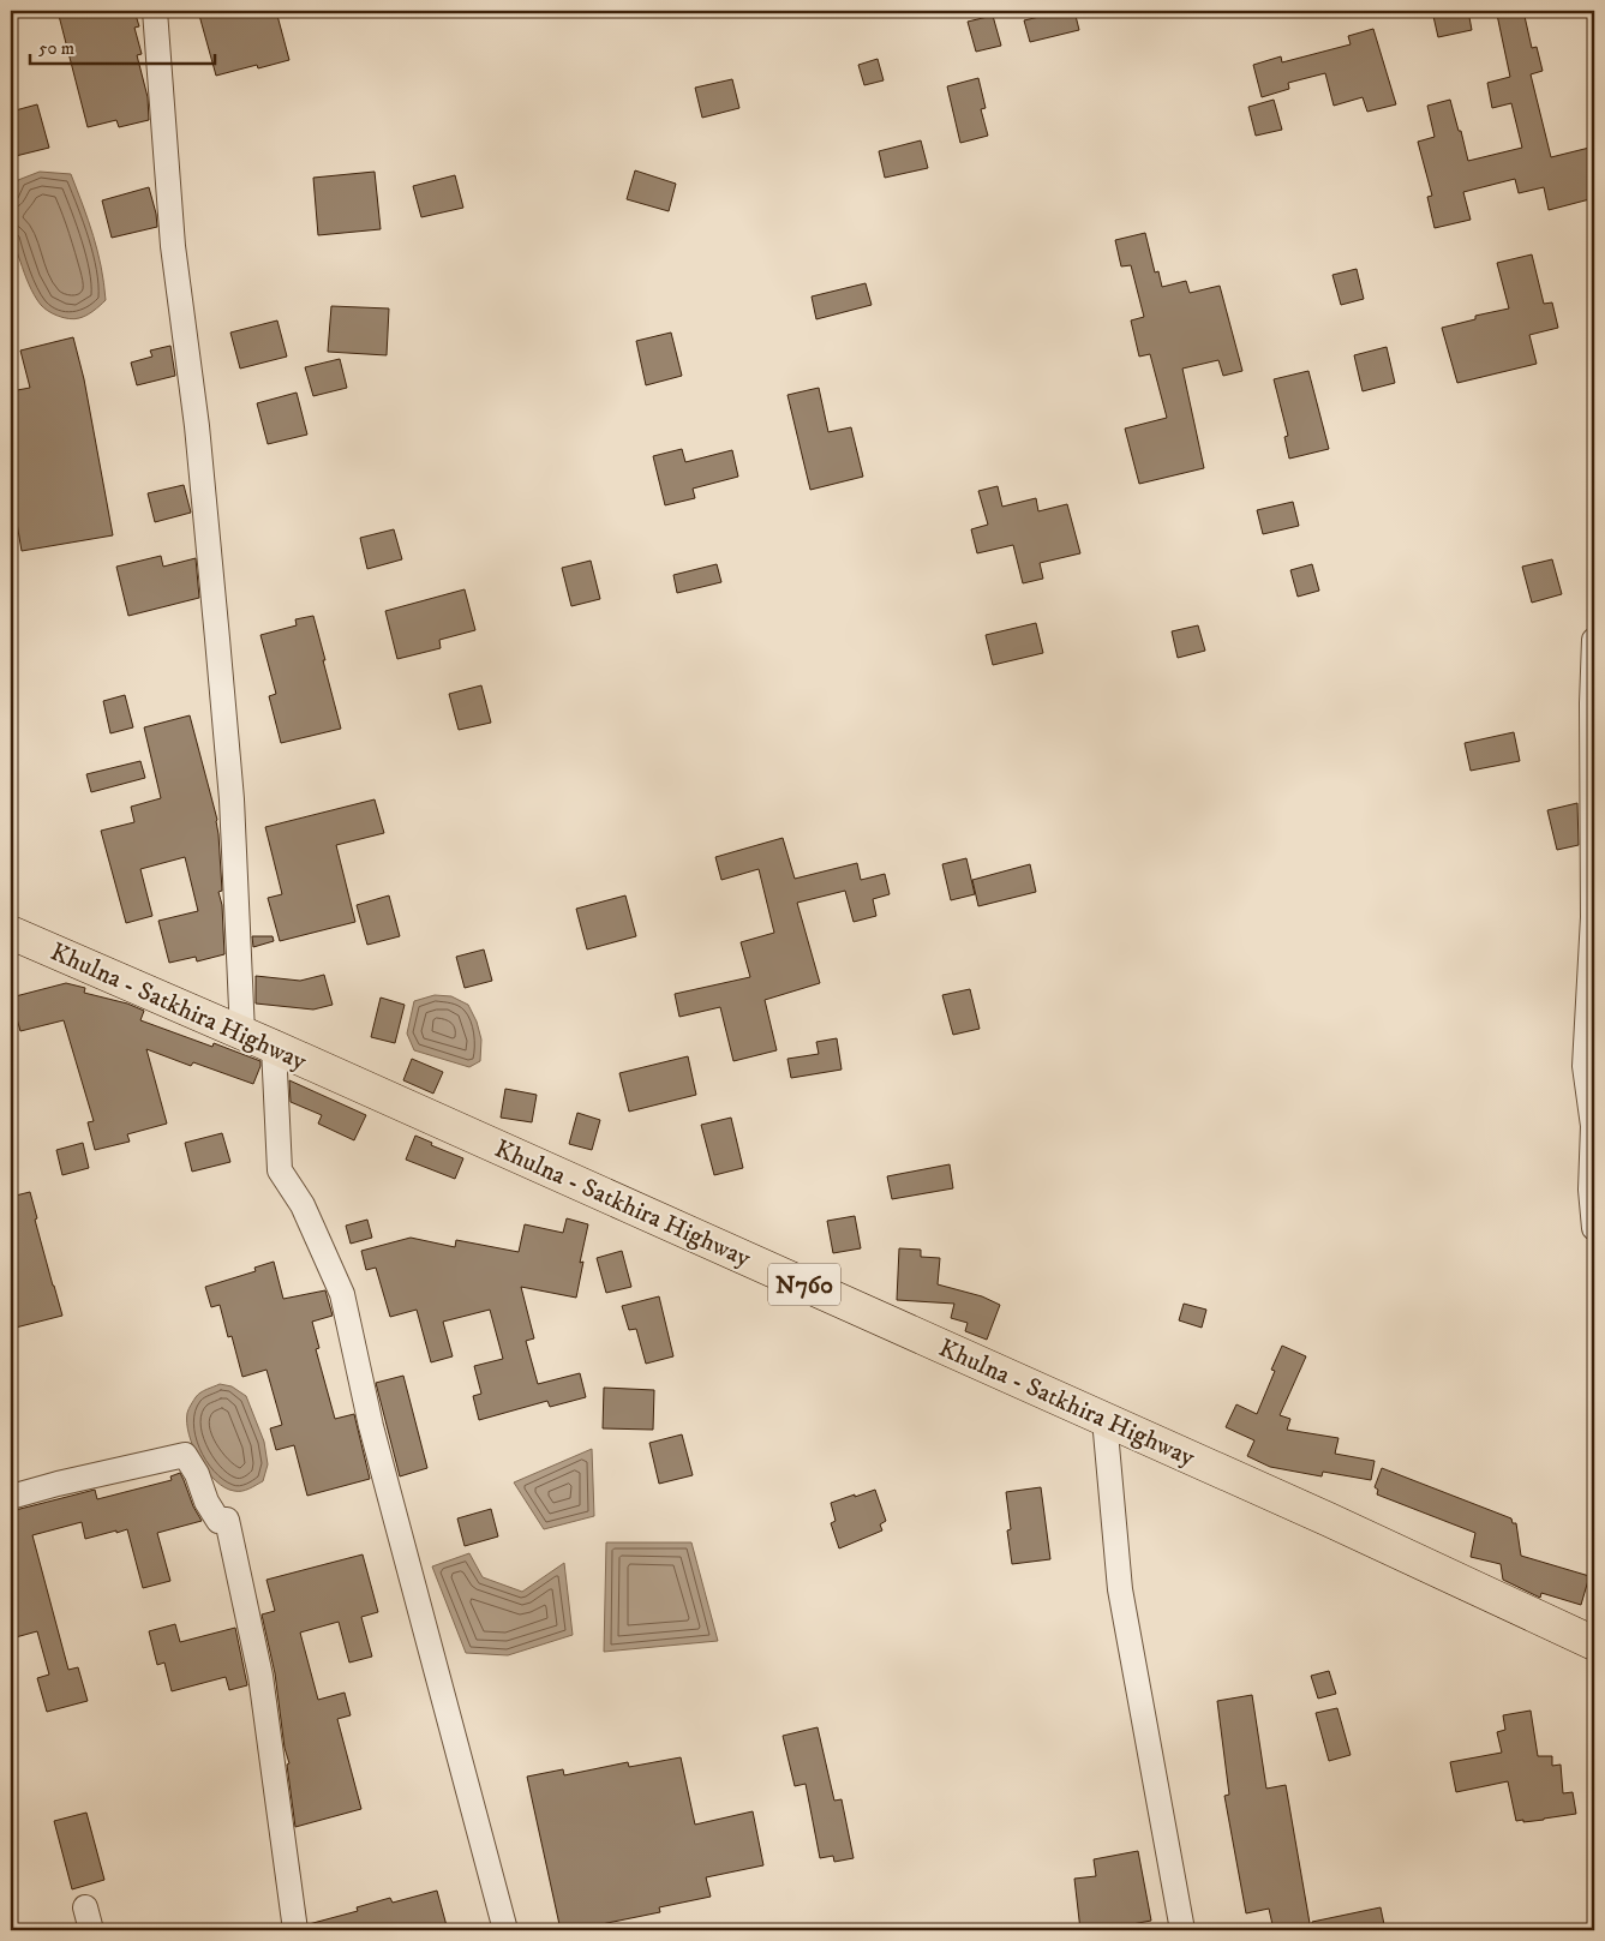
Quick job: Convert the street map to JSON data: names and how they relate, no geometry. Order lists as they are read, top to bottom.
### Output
{
  "streets": {
    "highway": ["Khulna - Satkhira Highway", "N760"]
  },
  "scale_bar": "50 m"
}
